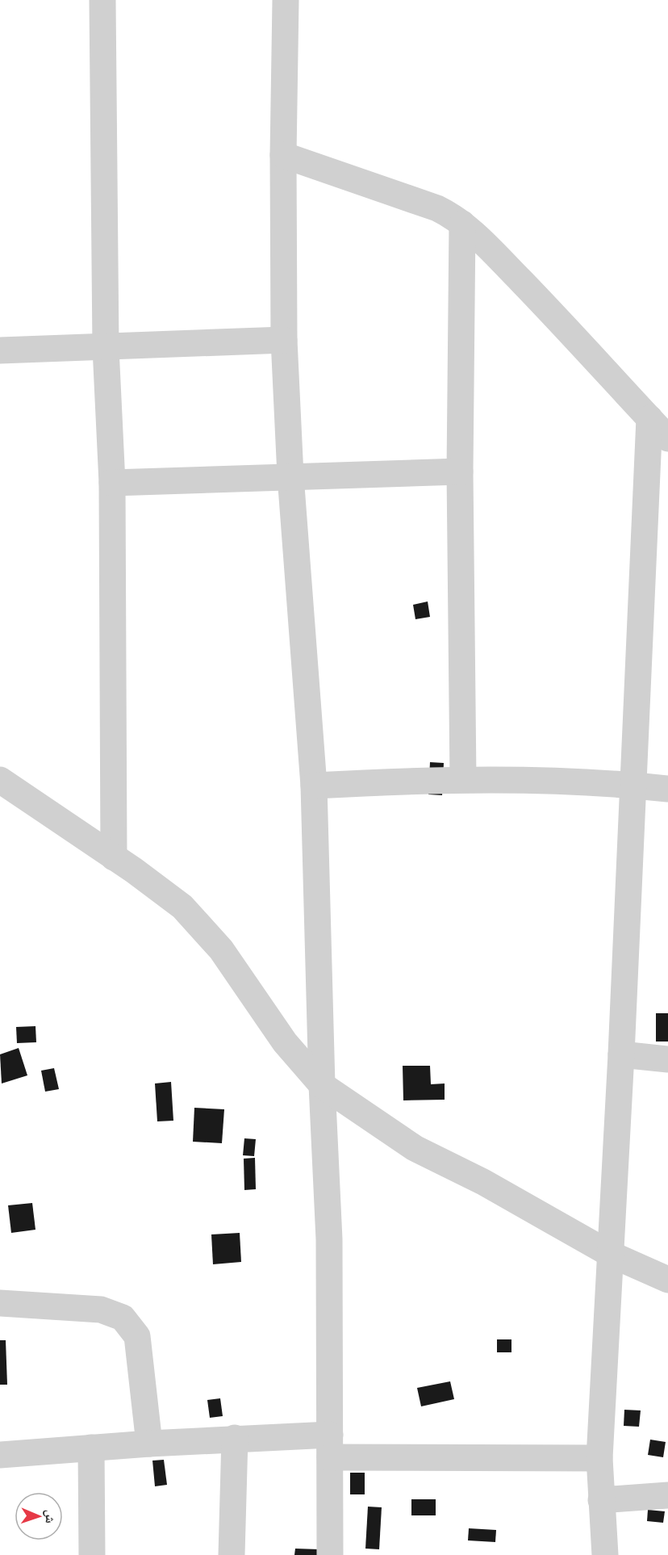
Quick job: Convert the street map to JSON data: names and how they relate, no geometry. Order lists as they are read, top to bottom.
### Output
{
  "north": "right"
}
